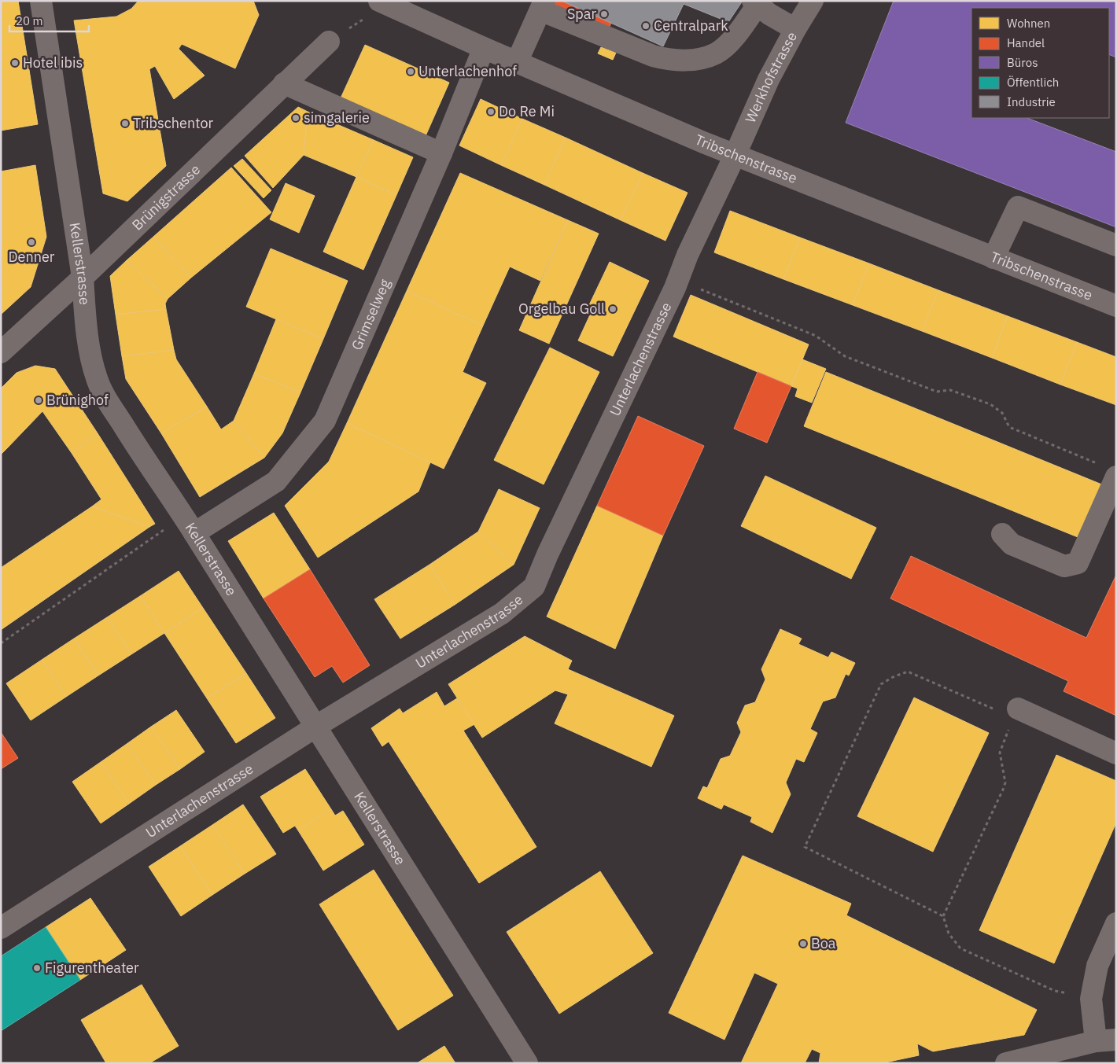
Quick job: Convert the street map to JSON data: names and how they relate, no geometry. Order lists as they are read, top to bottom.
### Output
{
  "streets": {
    "street": [
      "Werkhofstrasse",
      "Tribschenstrasse",
      "Brünigstrasse",
      "Kellerstrasse",
      "Grimselweg",
      "Unterlachenstrasse"
    ]
  },
  "crossings": [
    ["Werkhofstrasse", "Tribschenstrasse"],
    ["Werkhofstrasse", "Unterlachenstrasse"],
    ["Tribschenstrasse", "Grimselweg"],
    ["Tribschenstrasse", "Unterlachenstrasse"],
    ["Brünigstrasse", "Kellerstrasse"],
    ["Kellerstrasse", "Grimselweg"],
    ["Kellerstrasse", "Unterlachenstrasse"]
  ],
  "places": [
    "Spar",
    "Centralpark",
    "Hotel ibis",
    "Unterlachenhof",
    "Do Re Mi",
    "simgalerie",
    "Tribschentor",
    "Denner",
    "Orgelbau Goll",
    "Brünighof",
    "Boa",
    "Figurentheater"
  ],
  "legend": [
    "Wohnen",
    "Handel",
    "Büros",
    "Öffentlich",
    "Industrie"
  ],
  "scale_bar": "20 m"
}
